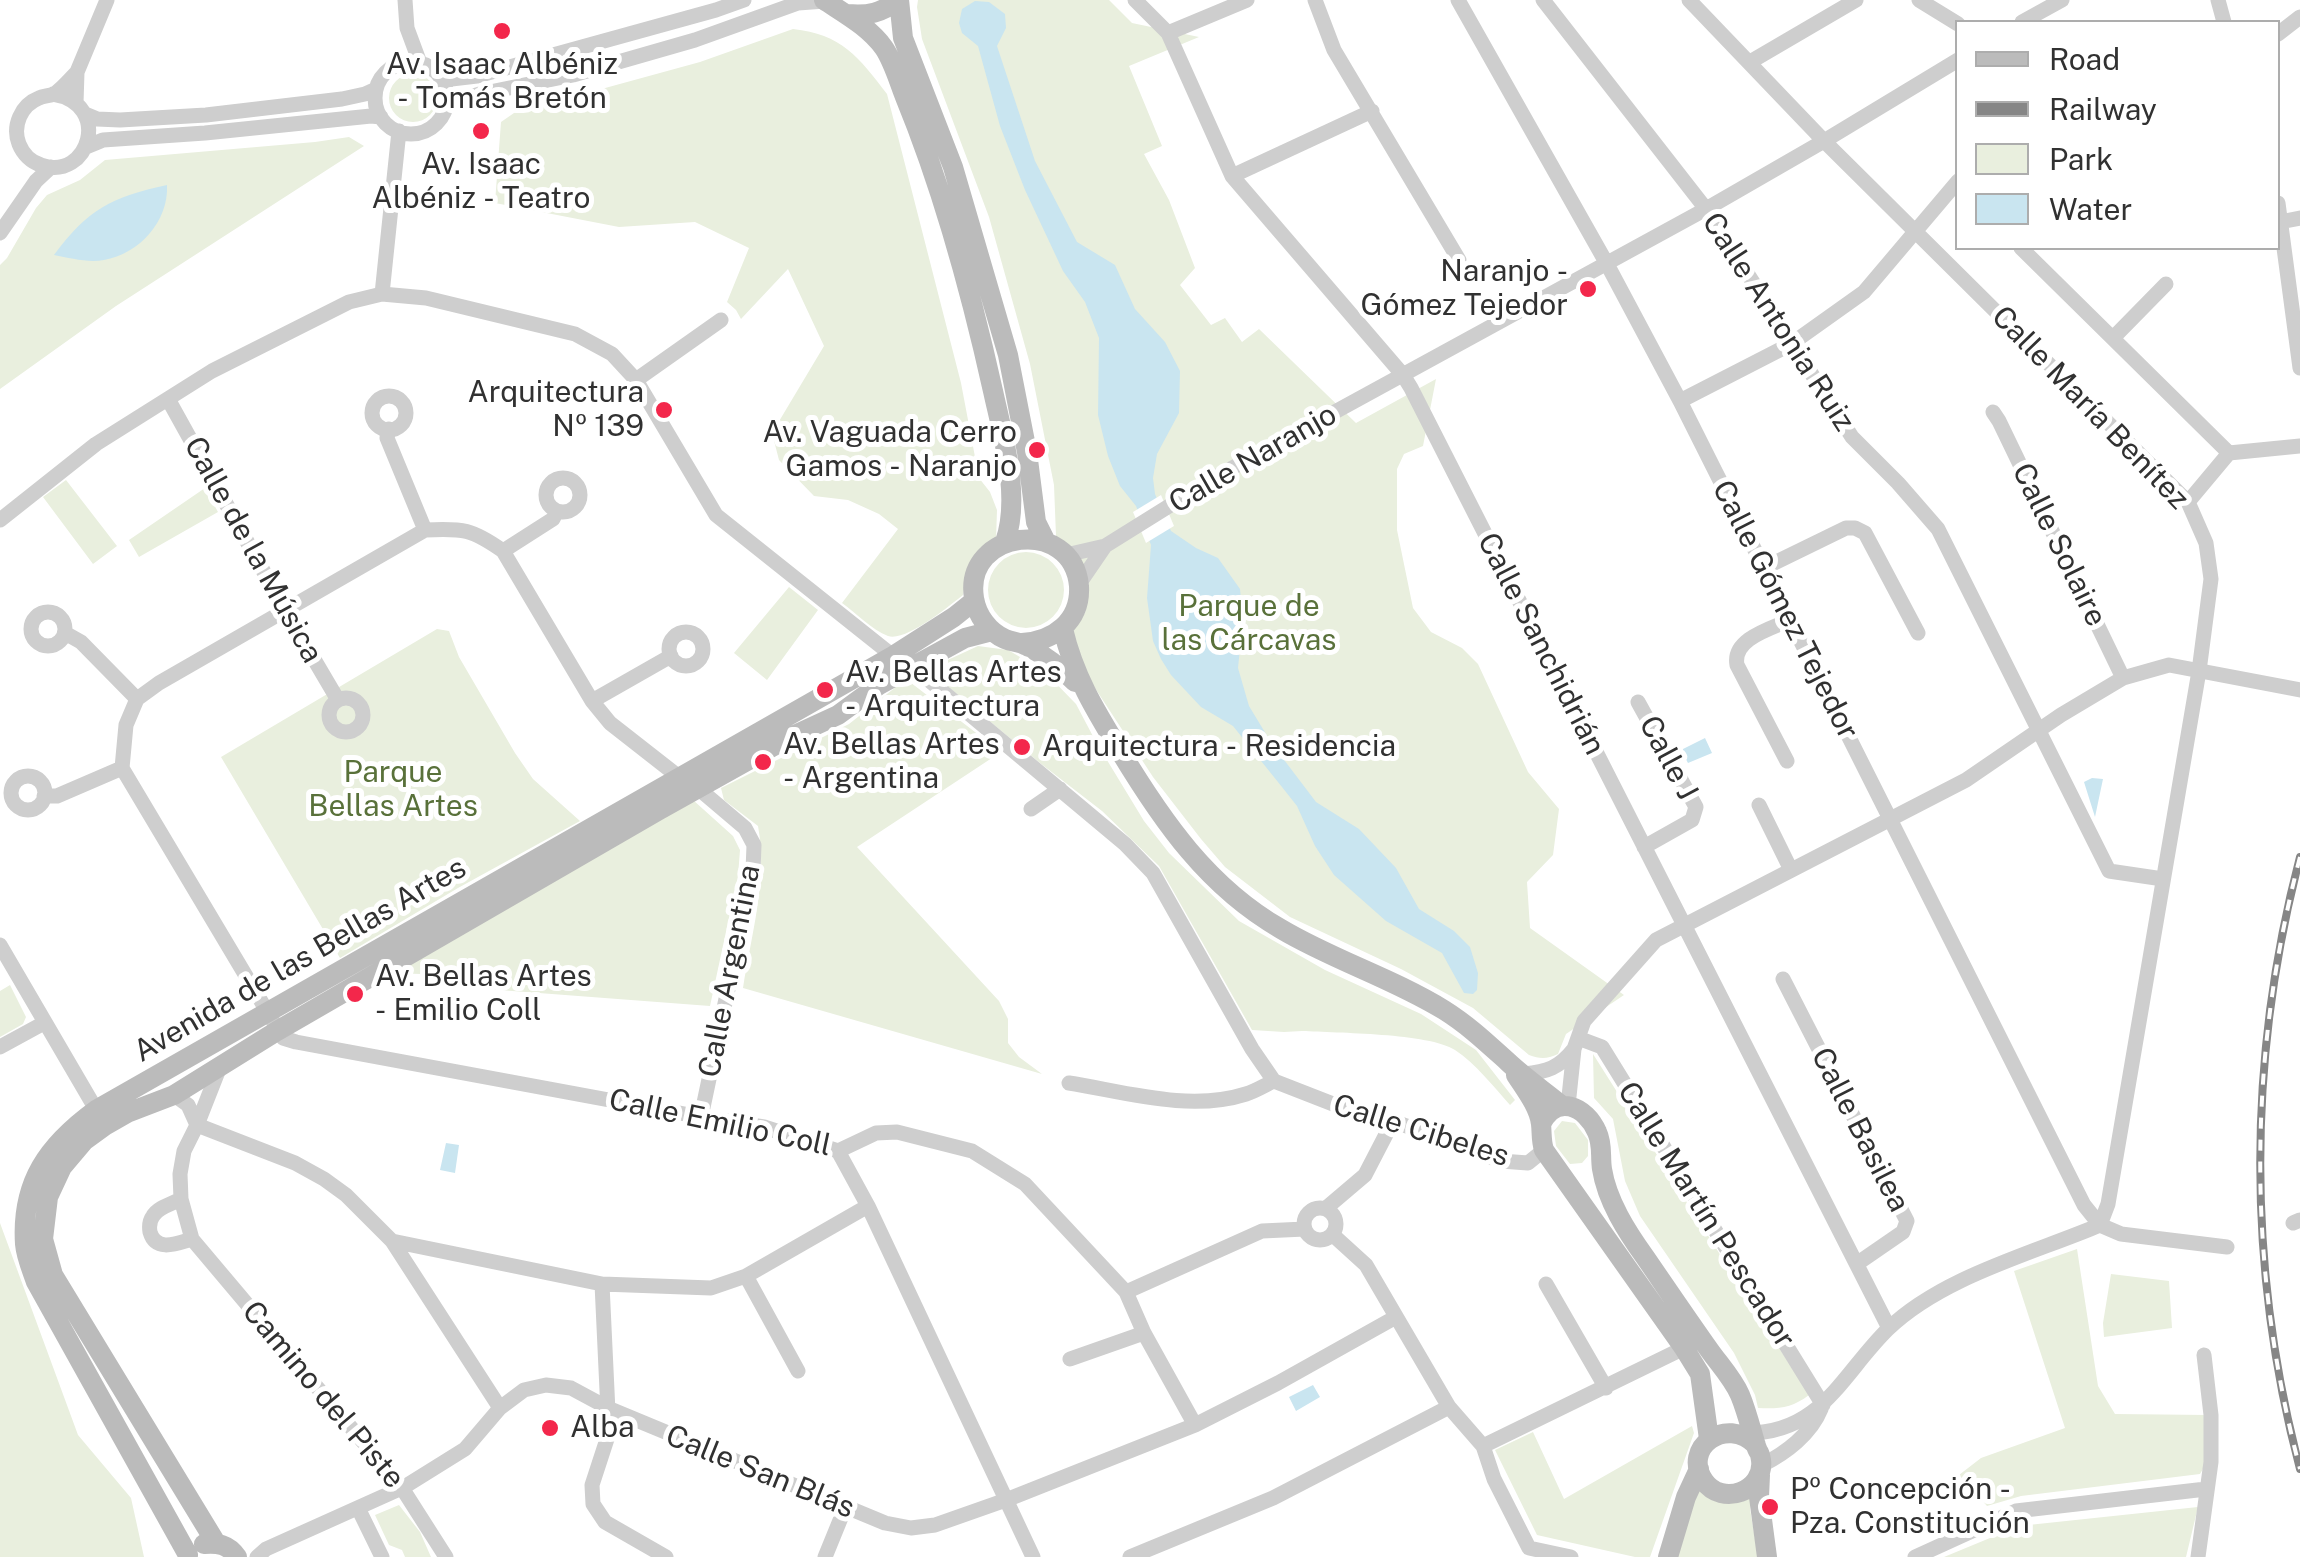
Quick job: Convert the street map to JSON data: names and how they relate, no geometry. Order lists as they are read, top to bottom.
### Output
{
  "streets": {
    "main road": ["Avenida de las Bellas Artes"],
    "street": [
      "Calle Antonia Ruiz",
      "Calle María Benítez",
      "Calle Naranjo",
      "Calle Solaire",
      "Calle de la Música",
      "Calle Gómez Tejedor",
      "Calle Sanchidrián",
      "Calle J",
      "Calle Argentina",
      "Calle Emilio Coll",
      "Calle Basilea",
      "Calle Cibeles",
      "Calle Martín Pescador",
      "Camino del Piste",
      "Calle San Blás"
    ]
  },
  "crossings": [
    ["Calle Antonia Ruiz", "Calle María Benítez"],
    ["Calle Antonia Ruiz", "Calle Naranjo"],
    ["Calle María Benítez", "Calle Naranjo"],
    ["Calle María Benítez", "Calle Gómez Tejedor"],
    ["Calle Naranjo", "Calle Gómez Tejedor"],
    ["Calle Naranjo", "Calle Sanchidrián"],
    ["Calle Naranjo", "Avenida de las Bellas Artes"],
    ["Calle Sanchidrián", "Calle J"],
    ["Calle Sanchidrián", "Calle Basilea"],
    ["Avenida de las Bellas Artes", "Calle Argentina"],
    ["Avenida de las Bellas Artes", "Calle Emilio Coll"],
    ["Avenida de las Bellas Artes", "Camino del Piste"],
    ["Avenida de las Bellas Artes", "Calle San Blás"],
    ["Calle Argentina", "Calle Emilio Coll"],
    ["Calle Emilio Coll", "Calle San Blás"],
    ["Camino del Piste", "Calle San Blás"]
  ],
  "parks": ["Parque de las Cárcavas", "Parque Bellas Artes"],
  "places": [
    "Av. Isaac Albéniz - Tomás Bretón",
    "Av. Isaac Albéniz - Teatro",
    "Naranjo - Gómez Tejedor",
    "Arquitectura Nº 139",
    "Av. Vaguada Cerro Gamos - Naranjo",
    "Av. Bellas Artes - Arquitectura",
    "Arquitectura - Residencia",
    "Av. Bellas Artes - Argentina",
    "Av. Bellas Artes - Emilio Coll",
    "Alba",
    "Pº Concepción - Pza. Constitución"
  ],
  "legend": [
    "Road",
    "Railway",
    "Park",
    "Water"
  ]
}
